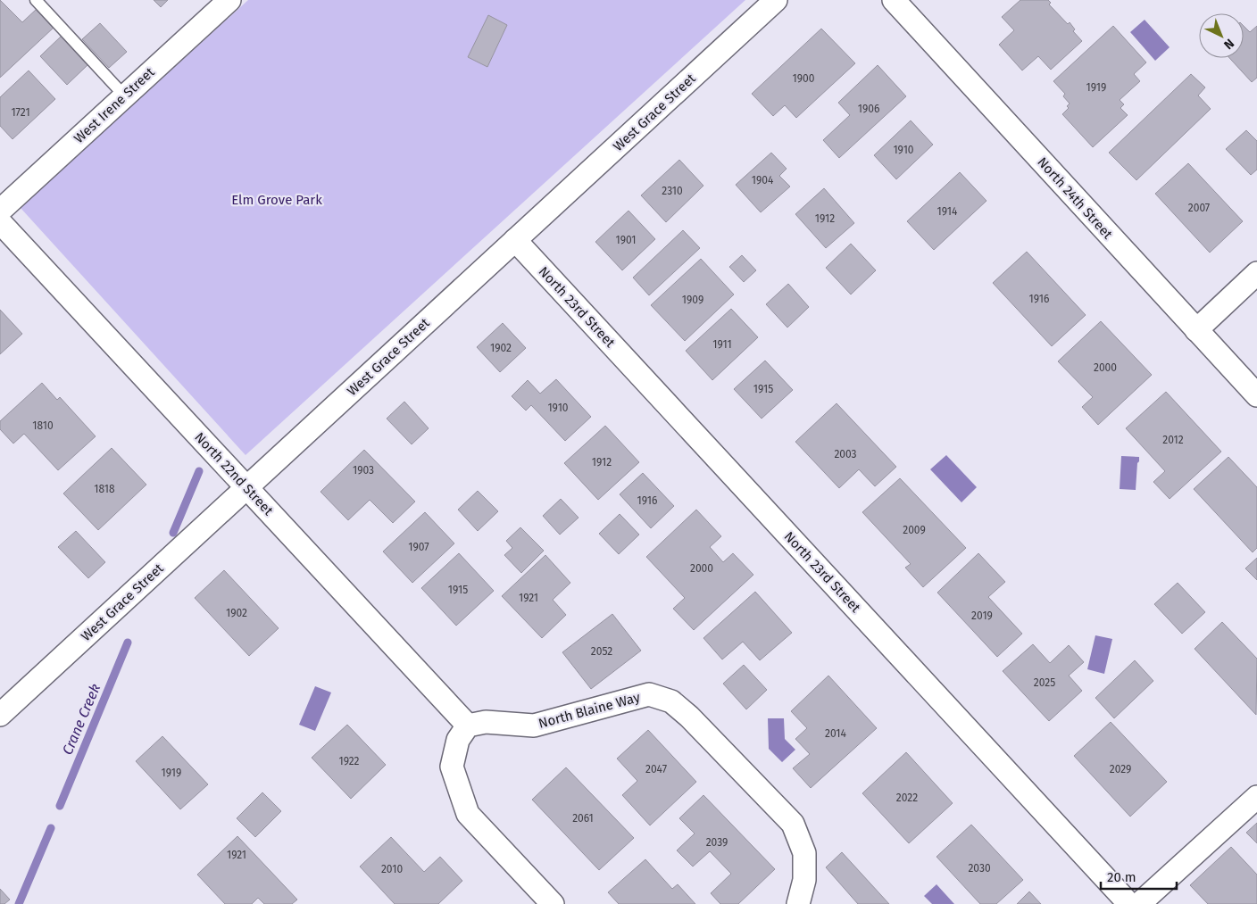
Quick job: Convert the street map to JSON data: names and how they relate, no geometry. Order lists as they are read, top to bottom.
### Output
{
  "streets": {
    "street": [
      "West Irene Street",
      "West Grace Street",
      "North 24th Street",
      "North 23rd Street",
      "North 22nd Street",
      "North Blaine Way"
    ]
  },
  "crossings": [
    ["West Grace Street", "North 23rd Street"],
    ["West Grace Street", "North 22nd Street"],
    ["North 22nd Street", "North Blaine Way"]
  ],
  "water": ["Crane Creek"],
  "parks": ["Elm Grove Park"],
  "house_numbers": [
    "1900",
    "1919",
    "1906",
    "1721",
    "1910",
    "1904",
    "2310",
    "2007",
    "1914",
    "1912",
    "1901",
    "1916",
    "1909",
    "1911",
    "1902",
    "2000",
    "1915",
    "1910",
    "1810",
    "2012",
    "2003",
    "1912",
    "1903",
    "1818",
    "1916",
    "2009",
    "1907",
    "2000",
    "1915",
    "1921",
    "1902",
    "2019",
    "2052",
    "2025",
    "2014",
    "1922",
    "2047",
    "2029",
    "1919",
    "2022",
    "2061",
    "2039",
    "1921",
    "2030",
    "2010"
  ],
  "scale_bar": "20 m",
  "north": "bottom right"
}
